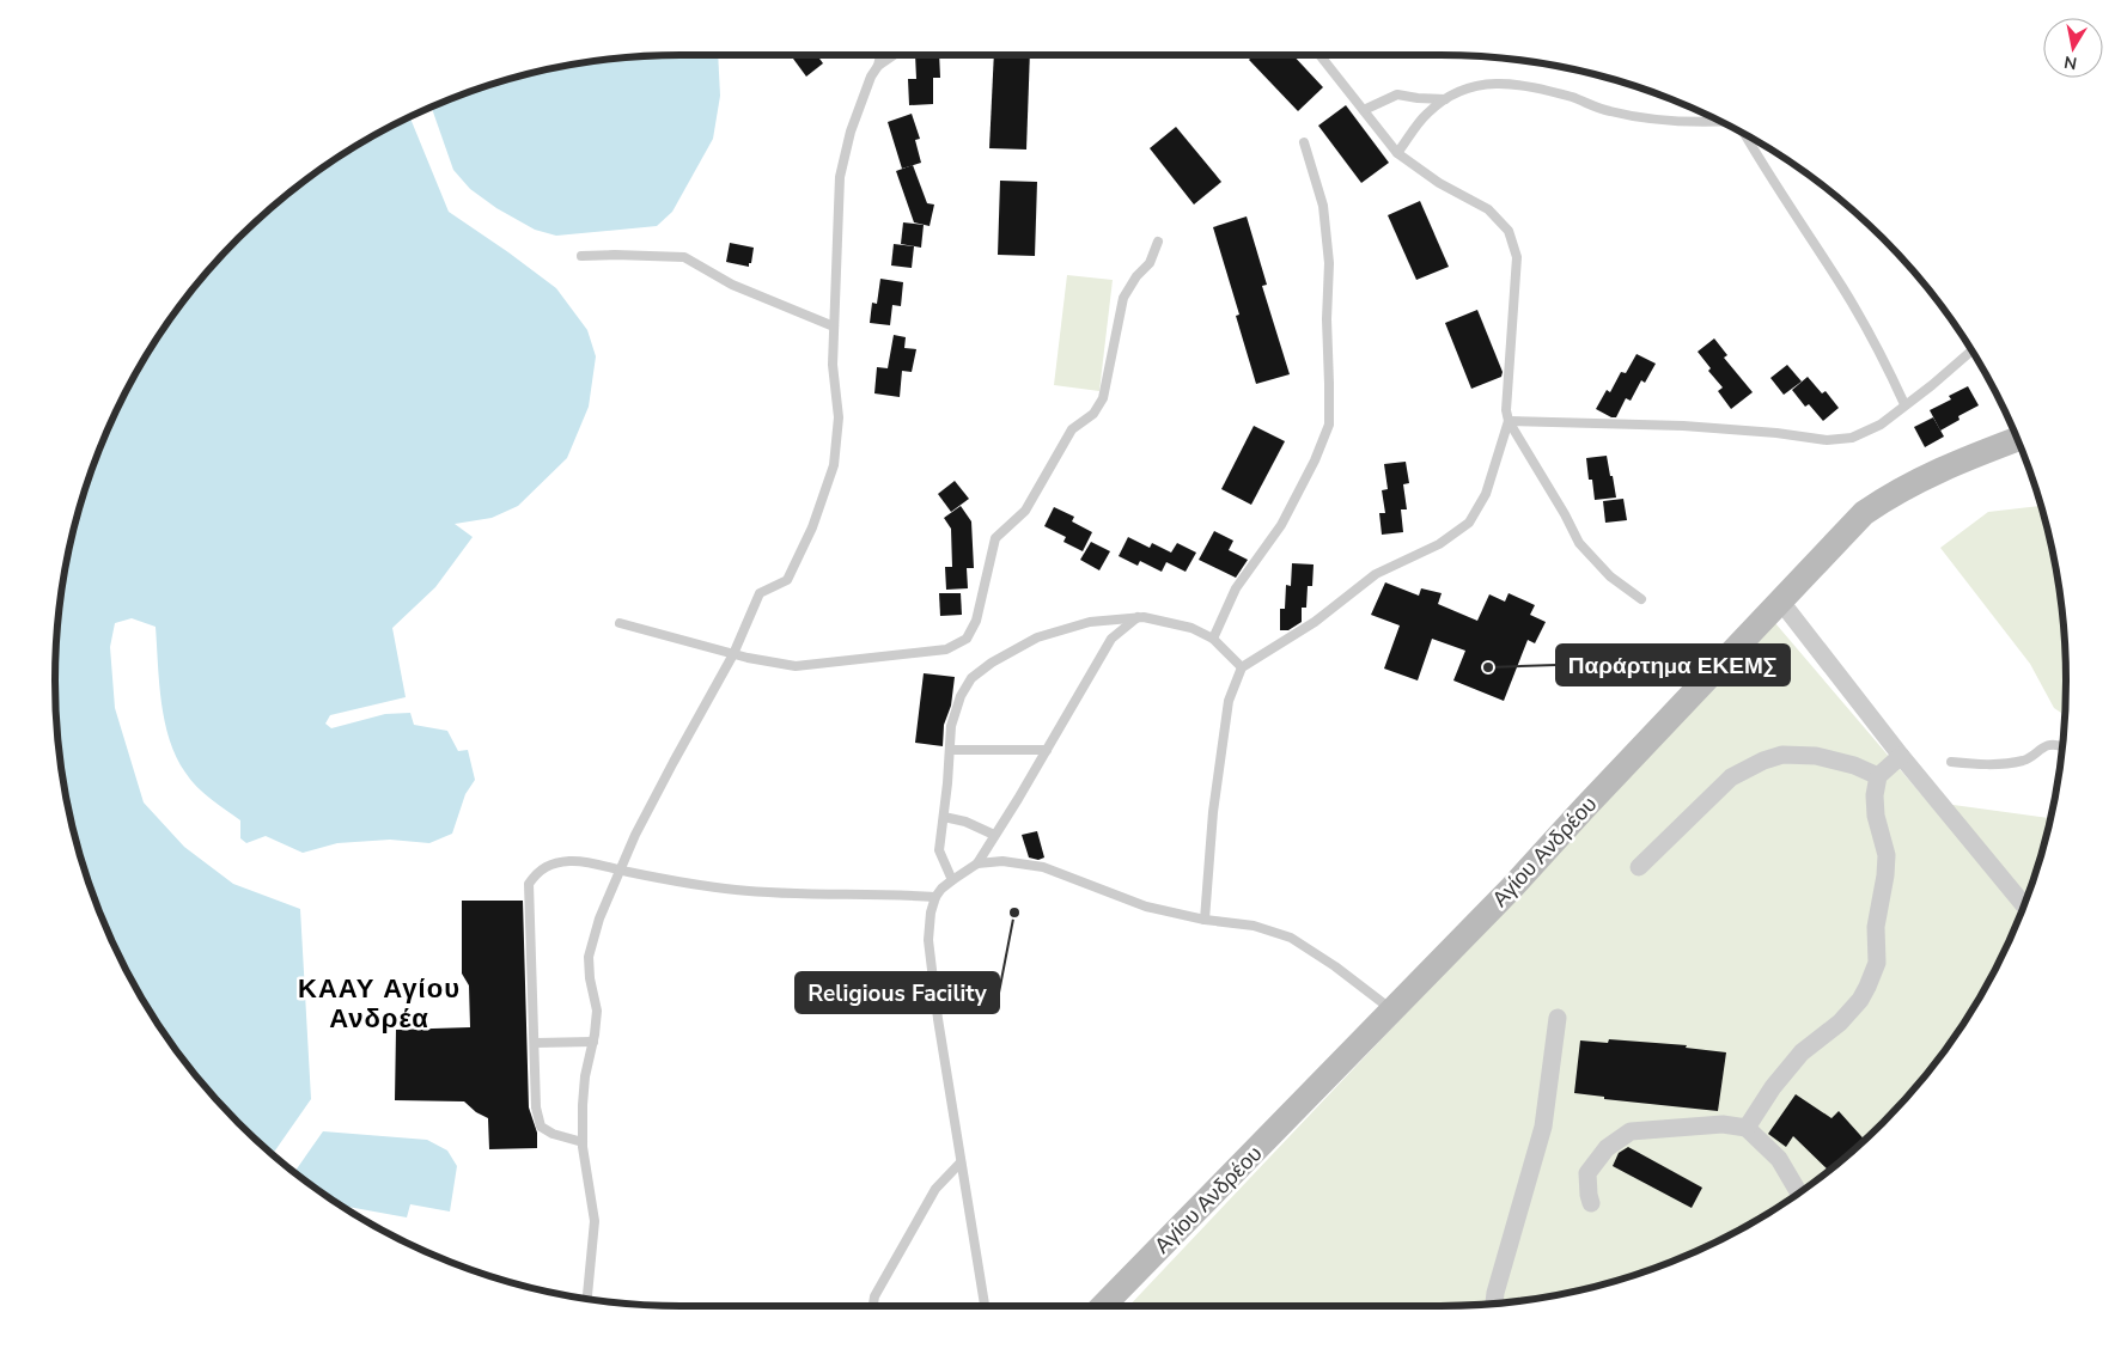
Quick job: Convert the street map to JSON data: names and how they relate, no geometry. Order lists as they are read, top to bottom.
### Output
{
  "streets": {
    "main road": ["Αγίου Ανδρέου"]
  },
  "districts": ["ΚΑΑΥ Αγίου Ανδρέα"],
  "places": ["Παράρτημα ΕΚΕΜΣ", "Religious Facility"],
  "north": "bottom"
}
